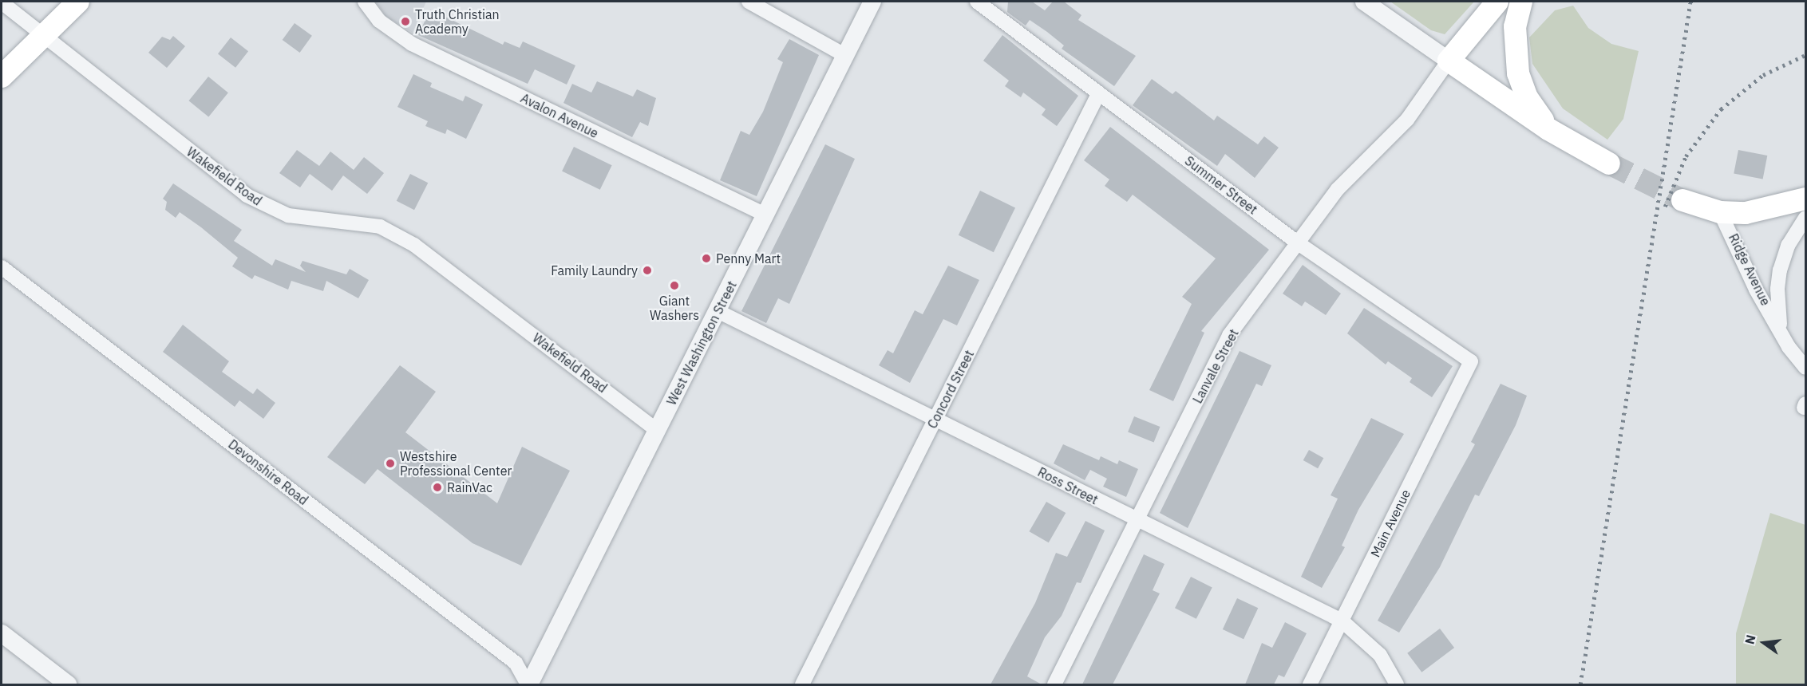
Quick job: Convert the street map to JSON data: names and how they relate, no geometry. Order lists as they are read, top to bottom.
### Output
{
  "streets": {
    "street": [
      "Avalon Avenue",
      "Wakefield Road",
      "Summer Street",
      "Ridge Avenue",
      "West Washington Street",
      "Lanvale Street",
      "Concord Street",
      "Devonshire Road",
      "Ross Street",
      "Main Avenue"
    ]
  },
  "crossings": [
    ["Avalon Avenue", "West Washington Street"],
    ["Wakefield Road", "West Washington Street"],
    ["Summer Street", "Lanvale Street"],
    ["Summer Street", "Concord Street"],
    ["Summer Street", "Main Avenue"],
    ["West Washington Street", "Devonshire Road"],
    ["West Washington Street", "Ross Street"],
    ["Lanvale Street", "Ross Street"],
    ["Concord Street", "Ross Street"],
    ["Ross Street", "Main Avenue"]
  ],
  "places": [
    "Truth Christian Academy",
    "Penny Mart",
    "Family Laundry",
    "Giant Washers",
    "Westshire Professional Center",
    "RainVac"
  ],
  "north": "left"
}
